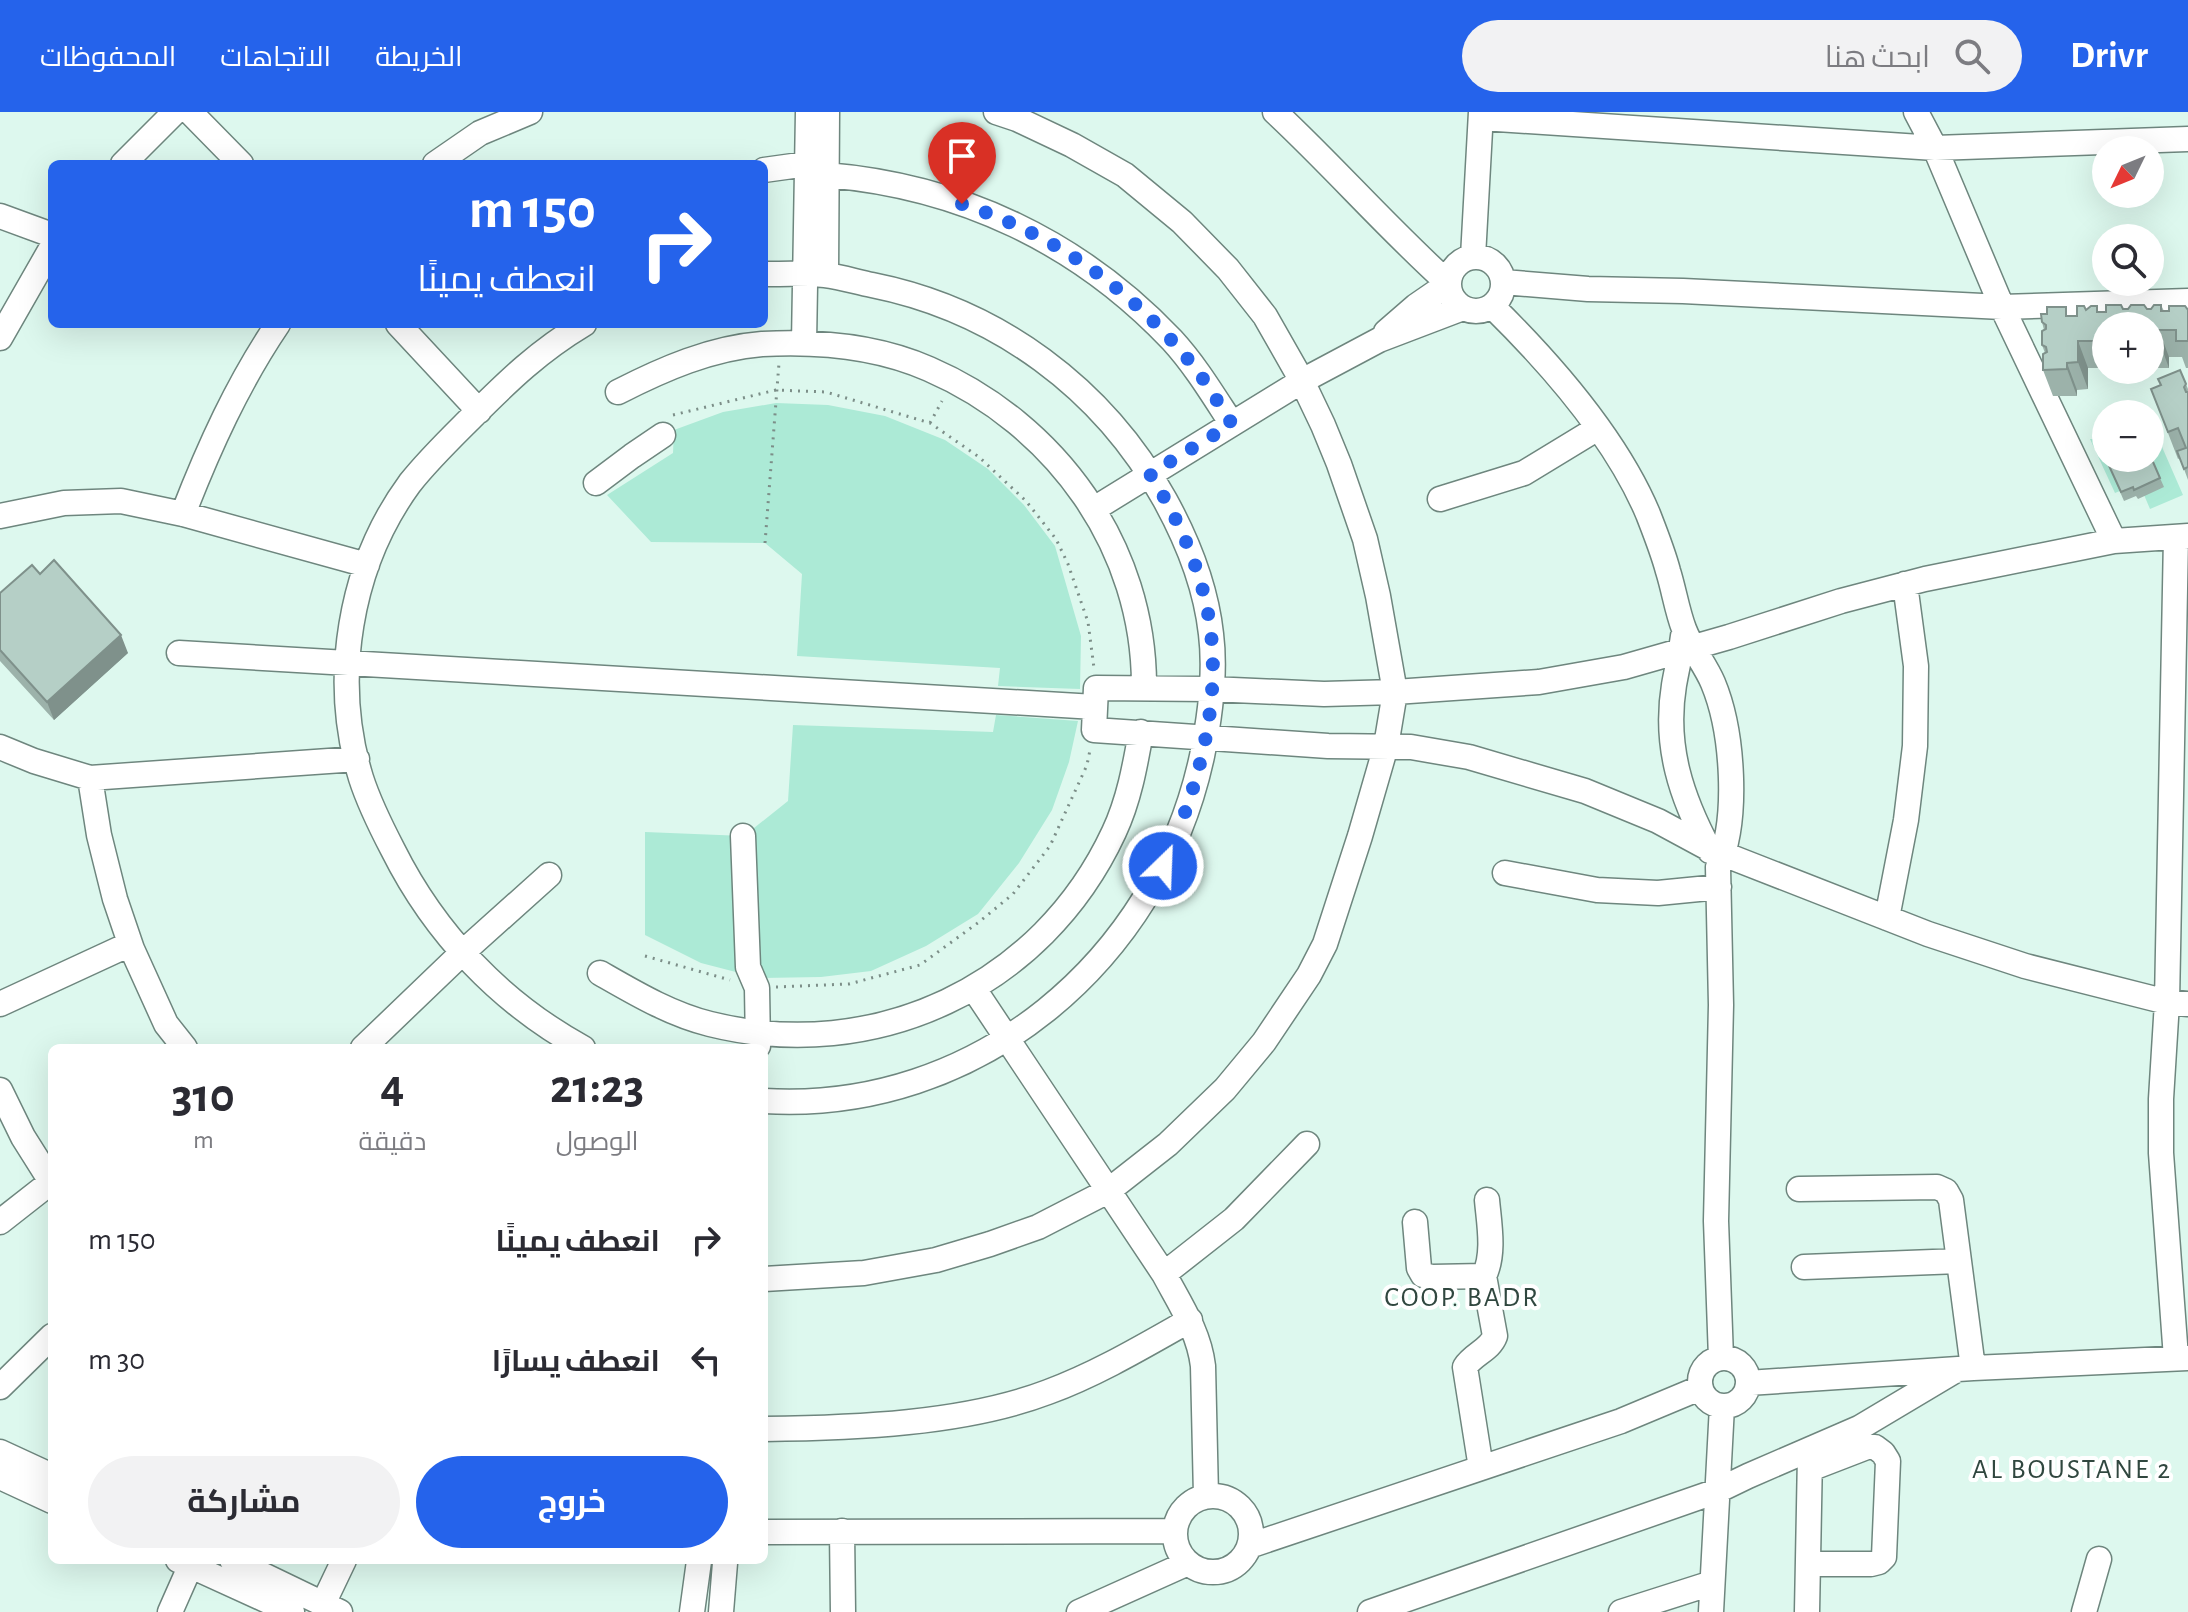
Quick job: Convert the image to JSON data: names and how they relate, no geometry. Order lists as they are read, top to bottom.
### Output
{
  "districts": ["COOP. BADR", "AL BOUSTANE 2"],
  "north": "bottom left",
  "page": {
    "header": "Drivr",
    "search": "ابحث هنا",
    "nav": ["الخريطة", "الاتجاهات", "المحفوظات"],
    "map_buttons": ["+", "−"],
    "turn": ["150 m", "انعطف يمينًا"],
    "eta": [
      "21:23",
      "الوصول",
      "4",
      "دقيقة",
      "310",
      "m"
    ],
    "list": [
      {
        "name": "انعطف يمينًا",
        "value": "150 m"
      },
      {
        "name": "انعطف يسارًا",
        "value": "30 m"
      }
    ],
    "buttons": ["خروج", "مشاركة"]
  }
}
